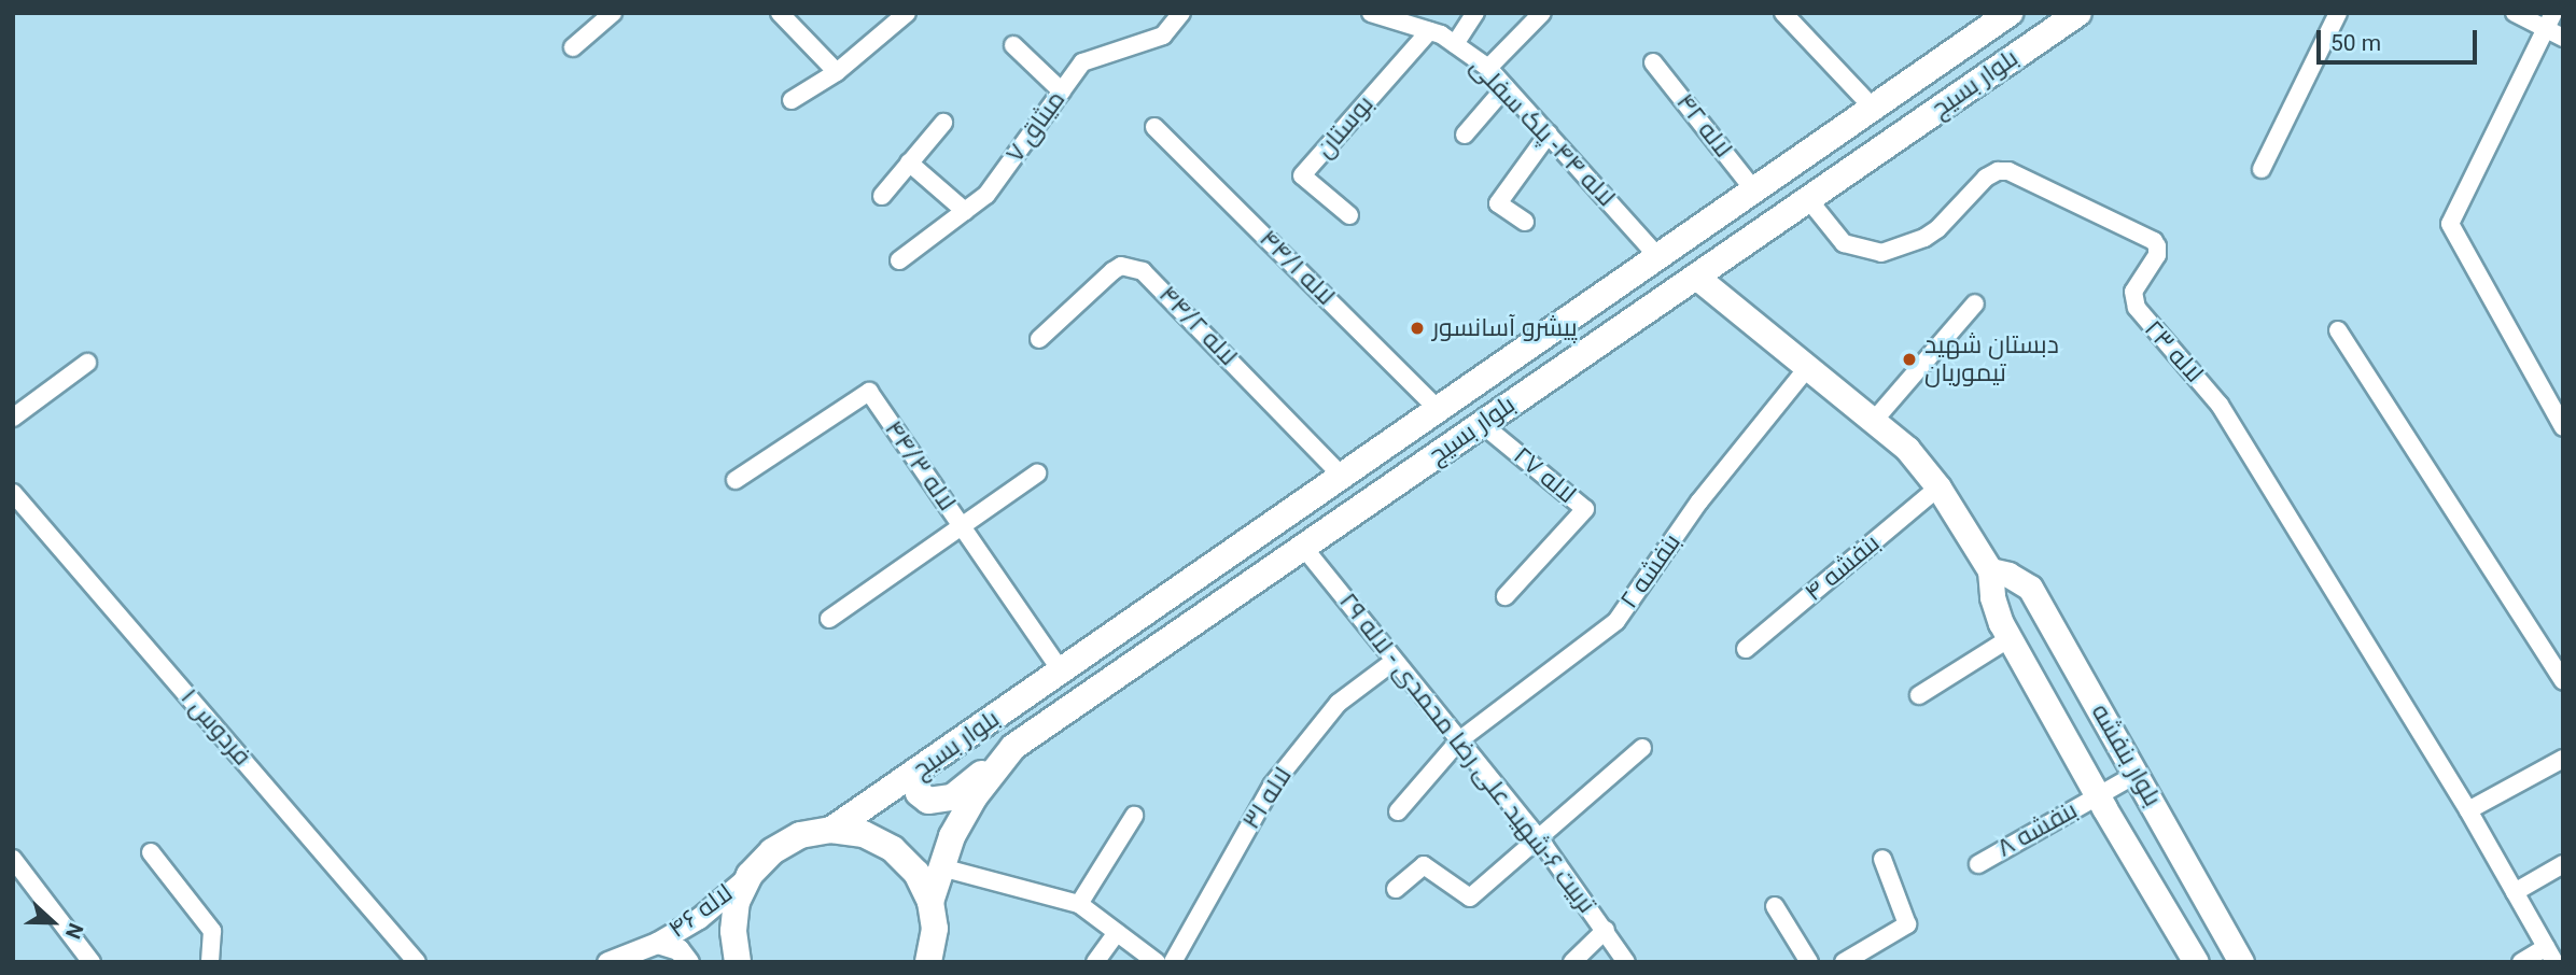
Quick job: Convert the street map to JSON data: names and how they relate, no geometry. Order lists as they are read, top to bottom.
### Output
{
  "streets": {
    "main road": ["بلوار بسیج", "بلوار بنفشه"],
    "street": [
      "لاله ۴۲",
      "میثاق ۷",
      "بوستان",
      "لاله ۴۴- پلک سفلی",
      "لاله ۴۴/۱",
      "لاله ۴۴/۲",
      "لاله ۲۳",
      "لاله ۴۴/۳",
      "لاله ۲۷",
      "بنفشه ۴",
      "بنفشه ۲",
      "فردوس ۱",
      "تربیت ۶-شهید علی رضا محمدی - لاله ۲۹",
      "لاله ۳۱",
      "بنفشه ۸",
      "لاله ۴۶"
    ]
  },
  "crossings": [
    ["بلوار بسیج", "لاله ۴۲"],
    ["بلوار بسیج", "لاله ۴۴- پلک سفلی"],
    ["بلوار بسیج", "لاله ۴۴/۱"],
    ["بلوار بسیج", "لاله ۴۴/۲"],
    ["بلوار بسیج", "لاله ۲۳"],
    ["بلوار بسیج", "لاله ۴۴/۳"],
    ["بلوار بسیج", "لاله ۲۷"],
    ["بلوار بسیج", "تربیت ۶-شهید علی رضا محمدی - لاله ۲۹"],
    ["بلوار بسیج", "بلوار بنفشه"],
    ["بوستان", "لاله ۴۴- پلک سفلی"],
    ["بنفشه ۴", "بلوار بنفشه"],
    ["بنفشه ۲", "تربیت ۶-شهید علی رضا محمدی - لاله ۲۹"],
    ["بنفشه ۲", "بلوار بنفشه"],
    ["تربیت ۶-شهید علی رضا محمدی - لاله ۲۹", "لاله ۳۱"],
    ["بلوار بنفشه", "بنفشه ۸"]
  ],
  "places": ["پیشرو آسانسور", "دبستان شهید تیموریان"],
  "scale_bar": "50 m",
  "north": "right"
}
